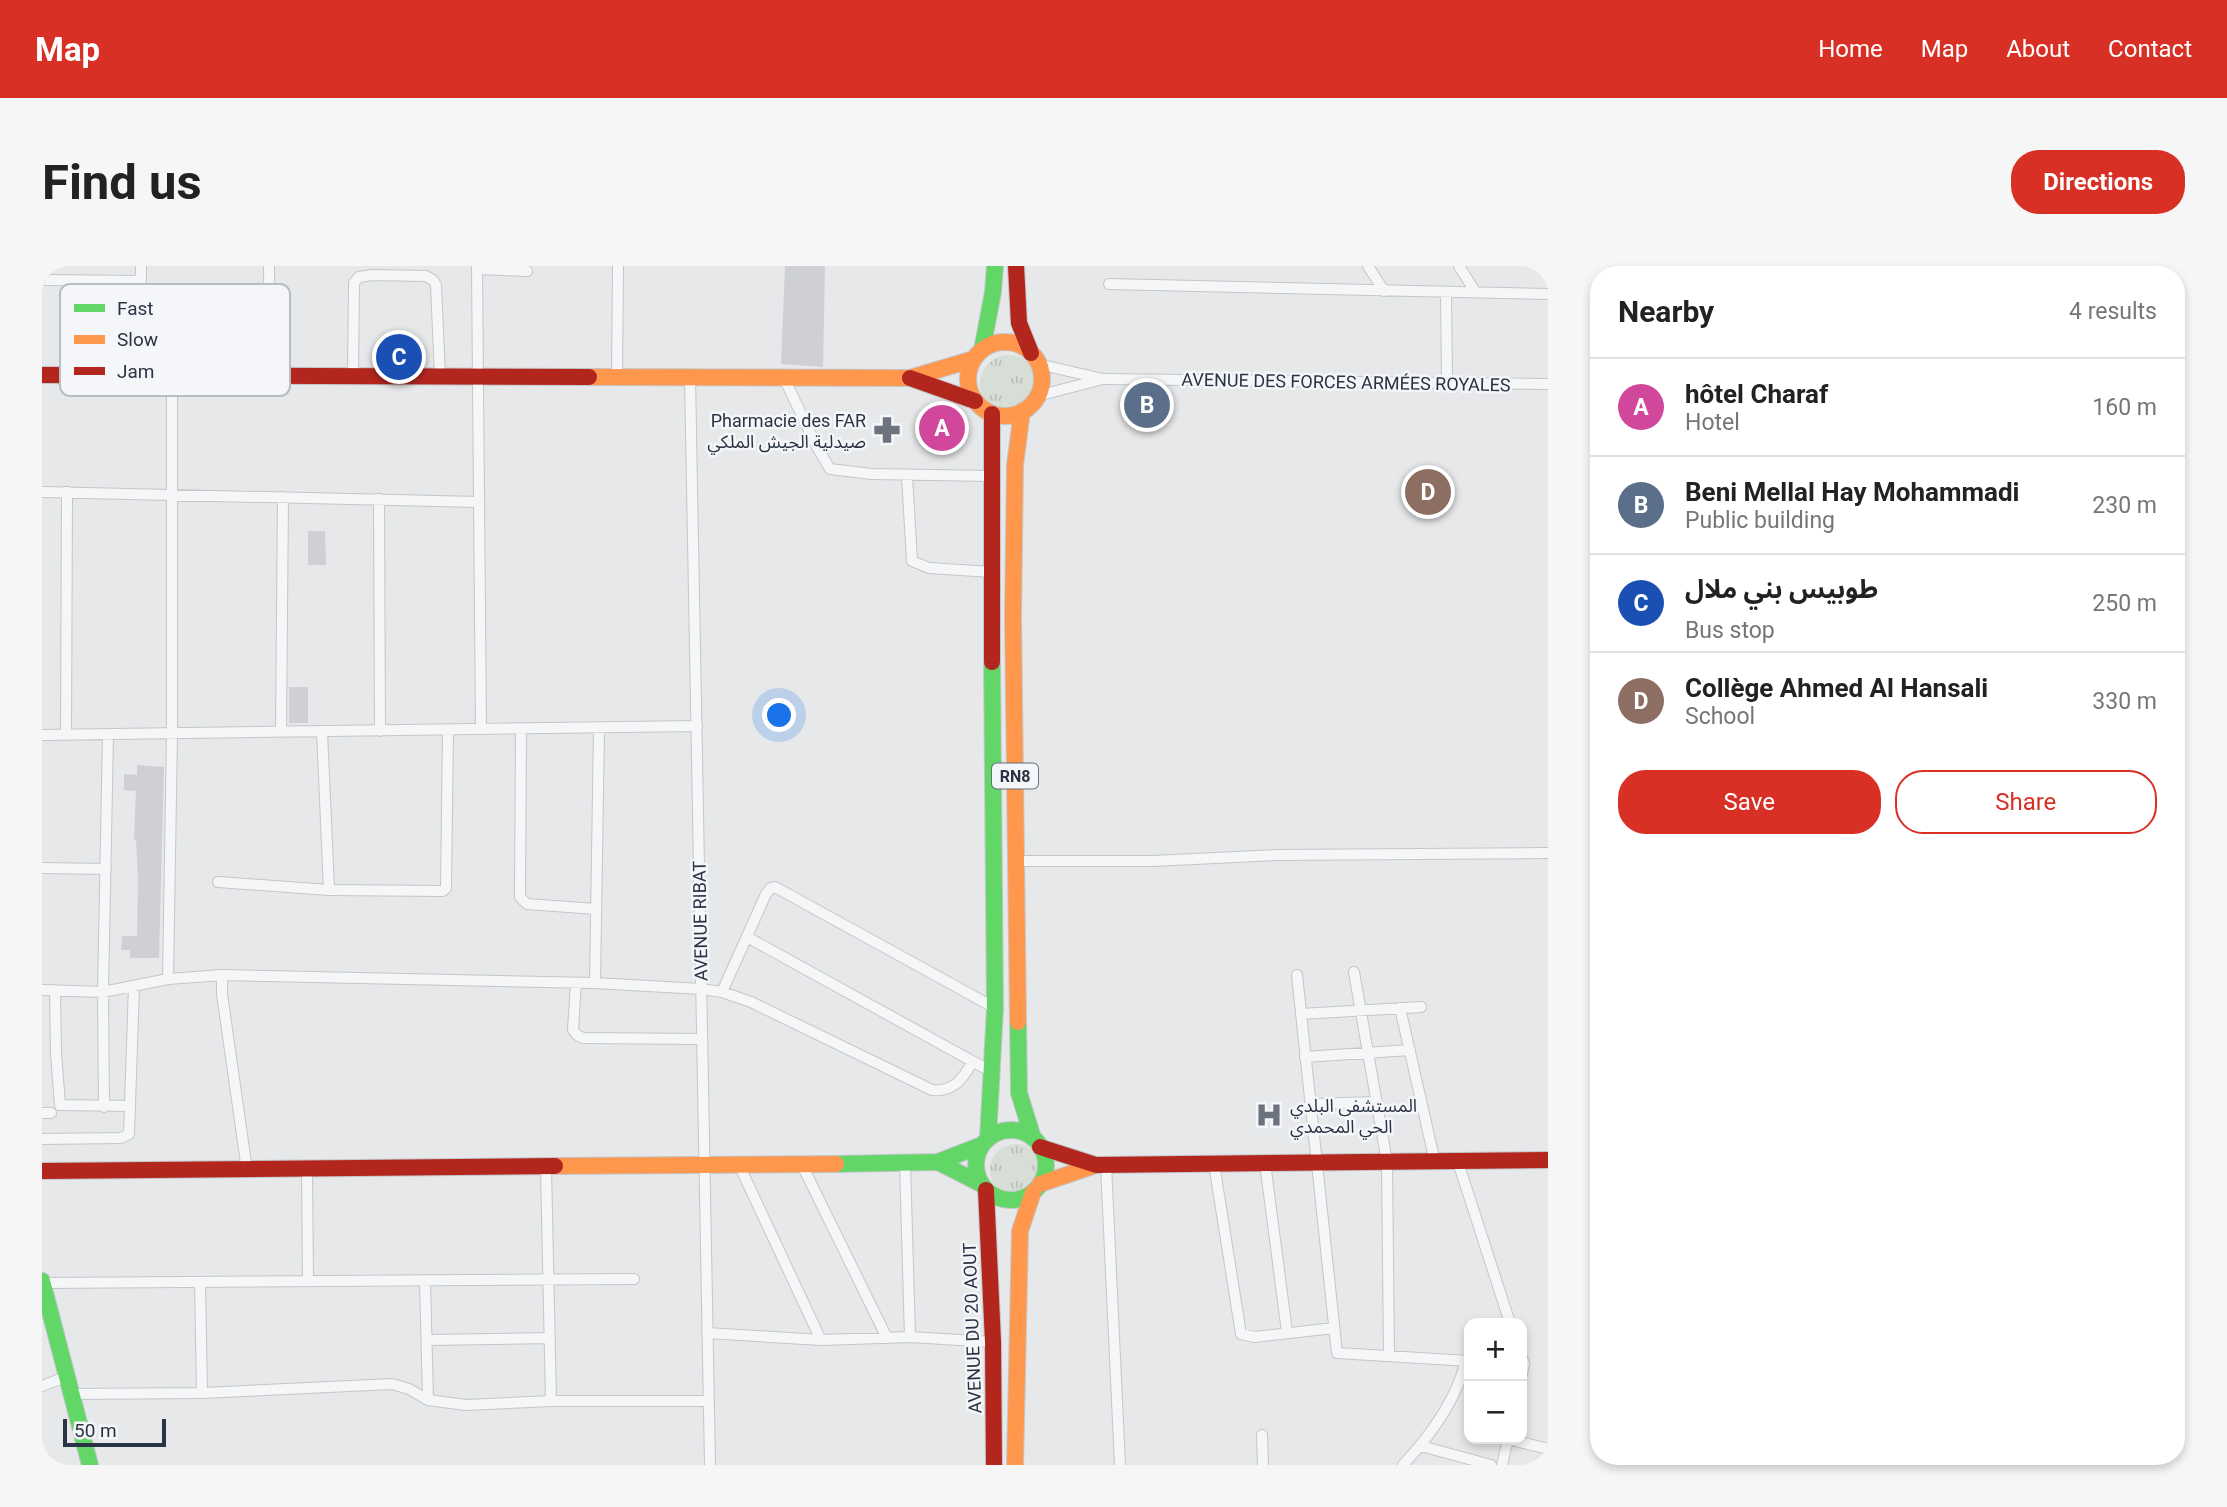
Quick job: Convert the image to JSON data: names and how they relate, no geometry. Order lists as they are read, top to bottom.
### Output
{
  "streets": {
    "main road": ["RN8", "AVENUE DU 20 AOUT"],
    "street": ["AVENUE DES FORCES ARMÉES ROYALES", "AVENUE RIBAT"]
  },
  "crossings": [
    ["AVENUE DES FORCES ARMÉES ROYALES", "RN8"],
    ["RN8", "AVENUE DU 20 AOUT"]
  ],
  "places": {
    "pharmacy": ["Pharmacie des FAR صيدلية الجيش الملكي"],
    "hospital": ["المستشفى البلدي الحي المحمدي"]
  },
  "legend": ["Fast", "Slow", "Jam"],
  "scale_bar": "50 m",
  "page": {
    "header": "Map",
    "nav": [
      "Home",
      "Map",
      "About",
      "Contact"
    ],
    "buttons": [
      "Directions",
      ["Save", "Share"]
    ],
    "title": "Find us",
    "heading": ["Nearby", "4 results"],
    "pins": [
      "C",
      "B",
      "A",
      "D"
    ],
    "list": [
      {
        "mark": "A",
        "name": "hôtel Charaf",
        "note": "Hotel",
        "value": "160 m"
      },
      {
        "mark": "B",
        "name": "Beni Mellal Hay Mohammadi",
        "note": "Public building",
        "value": "230 m"
      },
      {
        "mark": "C",
        "name": "طوبيس بني ملال",
        "note": "Bus stop",
        "value": "250 m"
      },
      {
        "mark": "D",
        "name": "Collège Ahmed Al Hansali",
        "note": "School",
        "value": "330 m"
      }
    ],
    "map_buttons": ["+", "−"],
    "scale": "50 m"
  }
}
